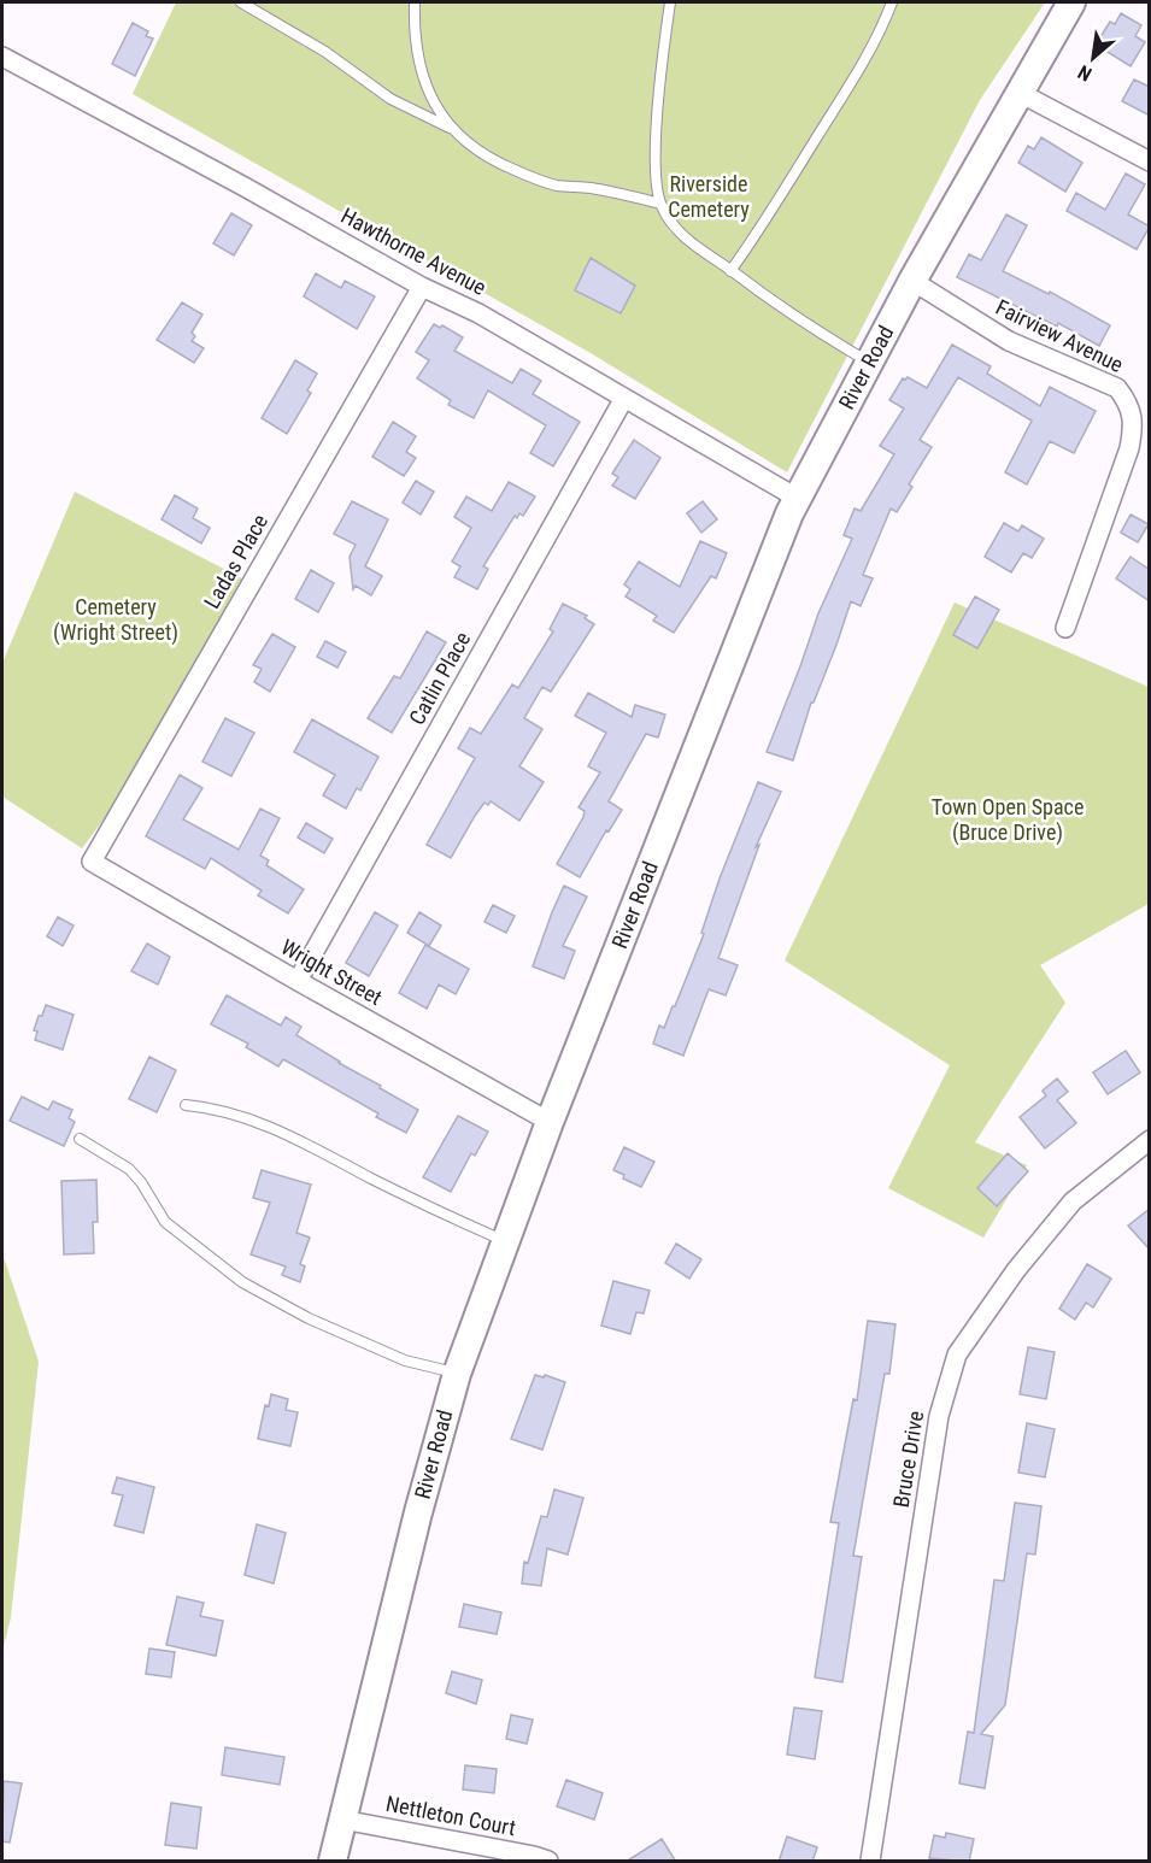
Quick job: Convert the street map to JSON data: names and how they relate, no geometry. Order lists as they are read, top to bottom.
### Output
{
  "streets": {
    "main road": ["River Road"],
    "street": [
      "Hawthorne Avenue",
      "Fairview Avenue",
      "Ladas Place",
      "Catlin Place",
      "Wright Street",
      "Bruce Drive",
      "Nettleton Court"
    ]
  },
  "crossings": [
    ["Hawthorne Avenue", "River Road"],
    ["Hawthorne Avenue", "Ladas Place"],
    ["Hawthorne Avenue", "Catlin Place"],
    ["Fairview Avenue", "River Road"],
    ["River Road", "Wright Street"],
    ["River Road", "Nettleton Court"],
    ["Ladas Place", "Wright Street"],
    ["Catlin Place", "Wright Street"]
  ],
  "parks": ["Riverside Cemetery", "Cemetery (Wright Street)", "Town Open Space (Bruce Drive)"],
  "north": "bottom left"
}
